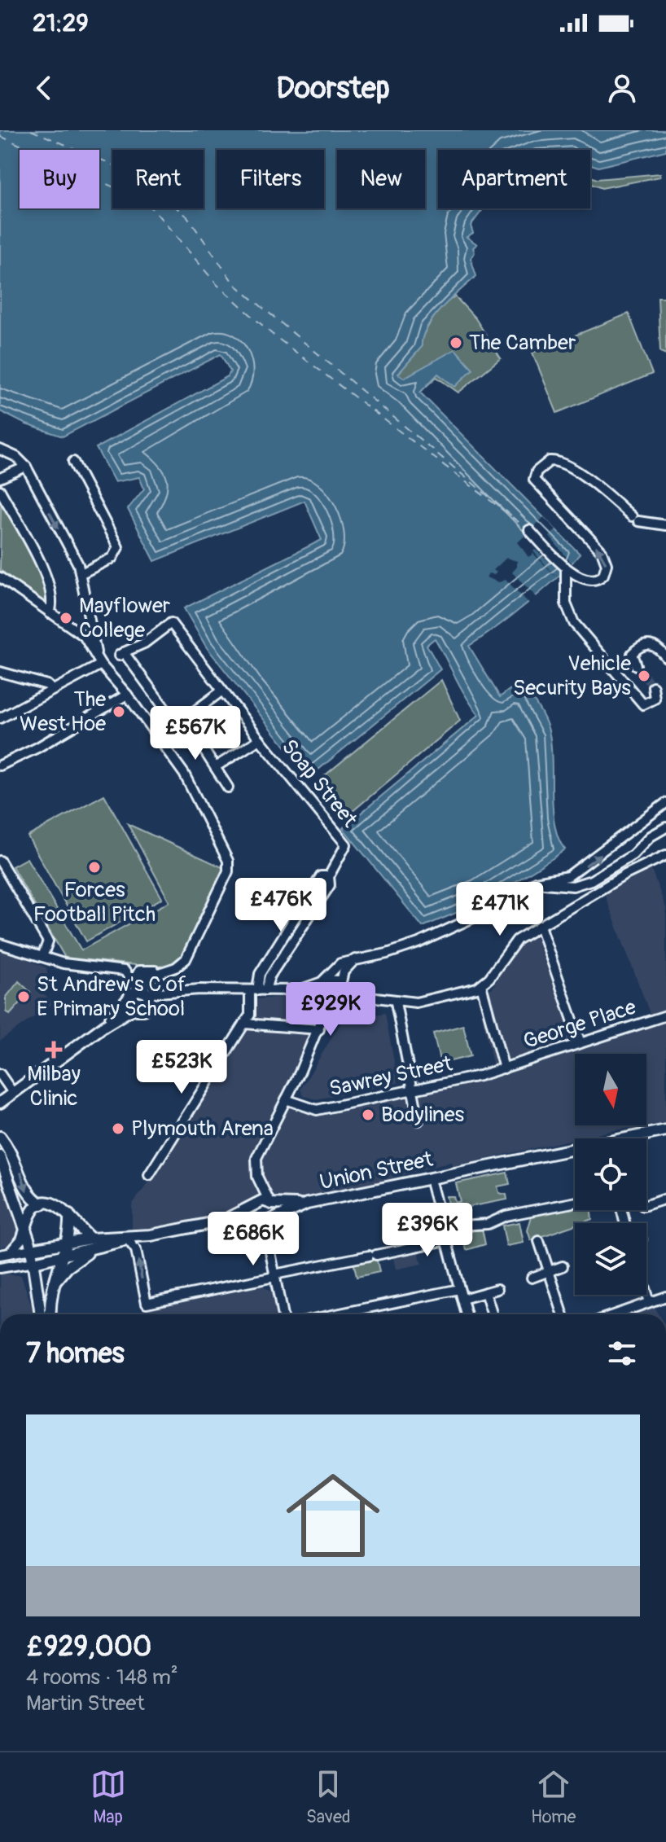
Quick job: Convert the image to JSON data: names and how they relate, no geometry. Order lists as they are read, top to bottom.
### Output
{
  "streets": {
    "main road": ["Union Street"],
    "street": ["Soap Street", "George Place", "Sawrey Street"]
  },
  "crossings": [
    ["George Place", "Sawrey Street"]
  ],
  "places": {
    "other": [
      "The Camber",
      "Mayflower College",
      "Vehicle Security Bays",
      "The West Hoe",
      "Forces Football Pitch",
      "St Andrew's C of E Primary School",
      "Bodylines",
      "Plymouth Arena"
    ],
    "health": ["Milbay Clinic"]
  },
  "north": "bottom",
  "page": {
    "status": "21:29",
    "header": "Doorstep",
    "chip": [
      "Buy",
      "Rent",
      "Filters",
      "New",
      "Apartment"
    ],
    "price": [
      "£567K",
      "£476K",
      "£471K",
      "£929K",
      "£523K",
      "£396K",
      "£686K"
    ],
    "heading": "7 homes",
    "list": [
      {
        "name": "£929,000",
        "note": "4 rooms · 148 m² · Martin Street"
      }
    ],
    "tabs": ["Map", "Saved", "Home"]
  }
}
